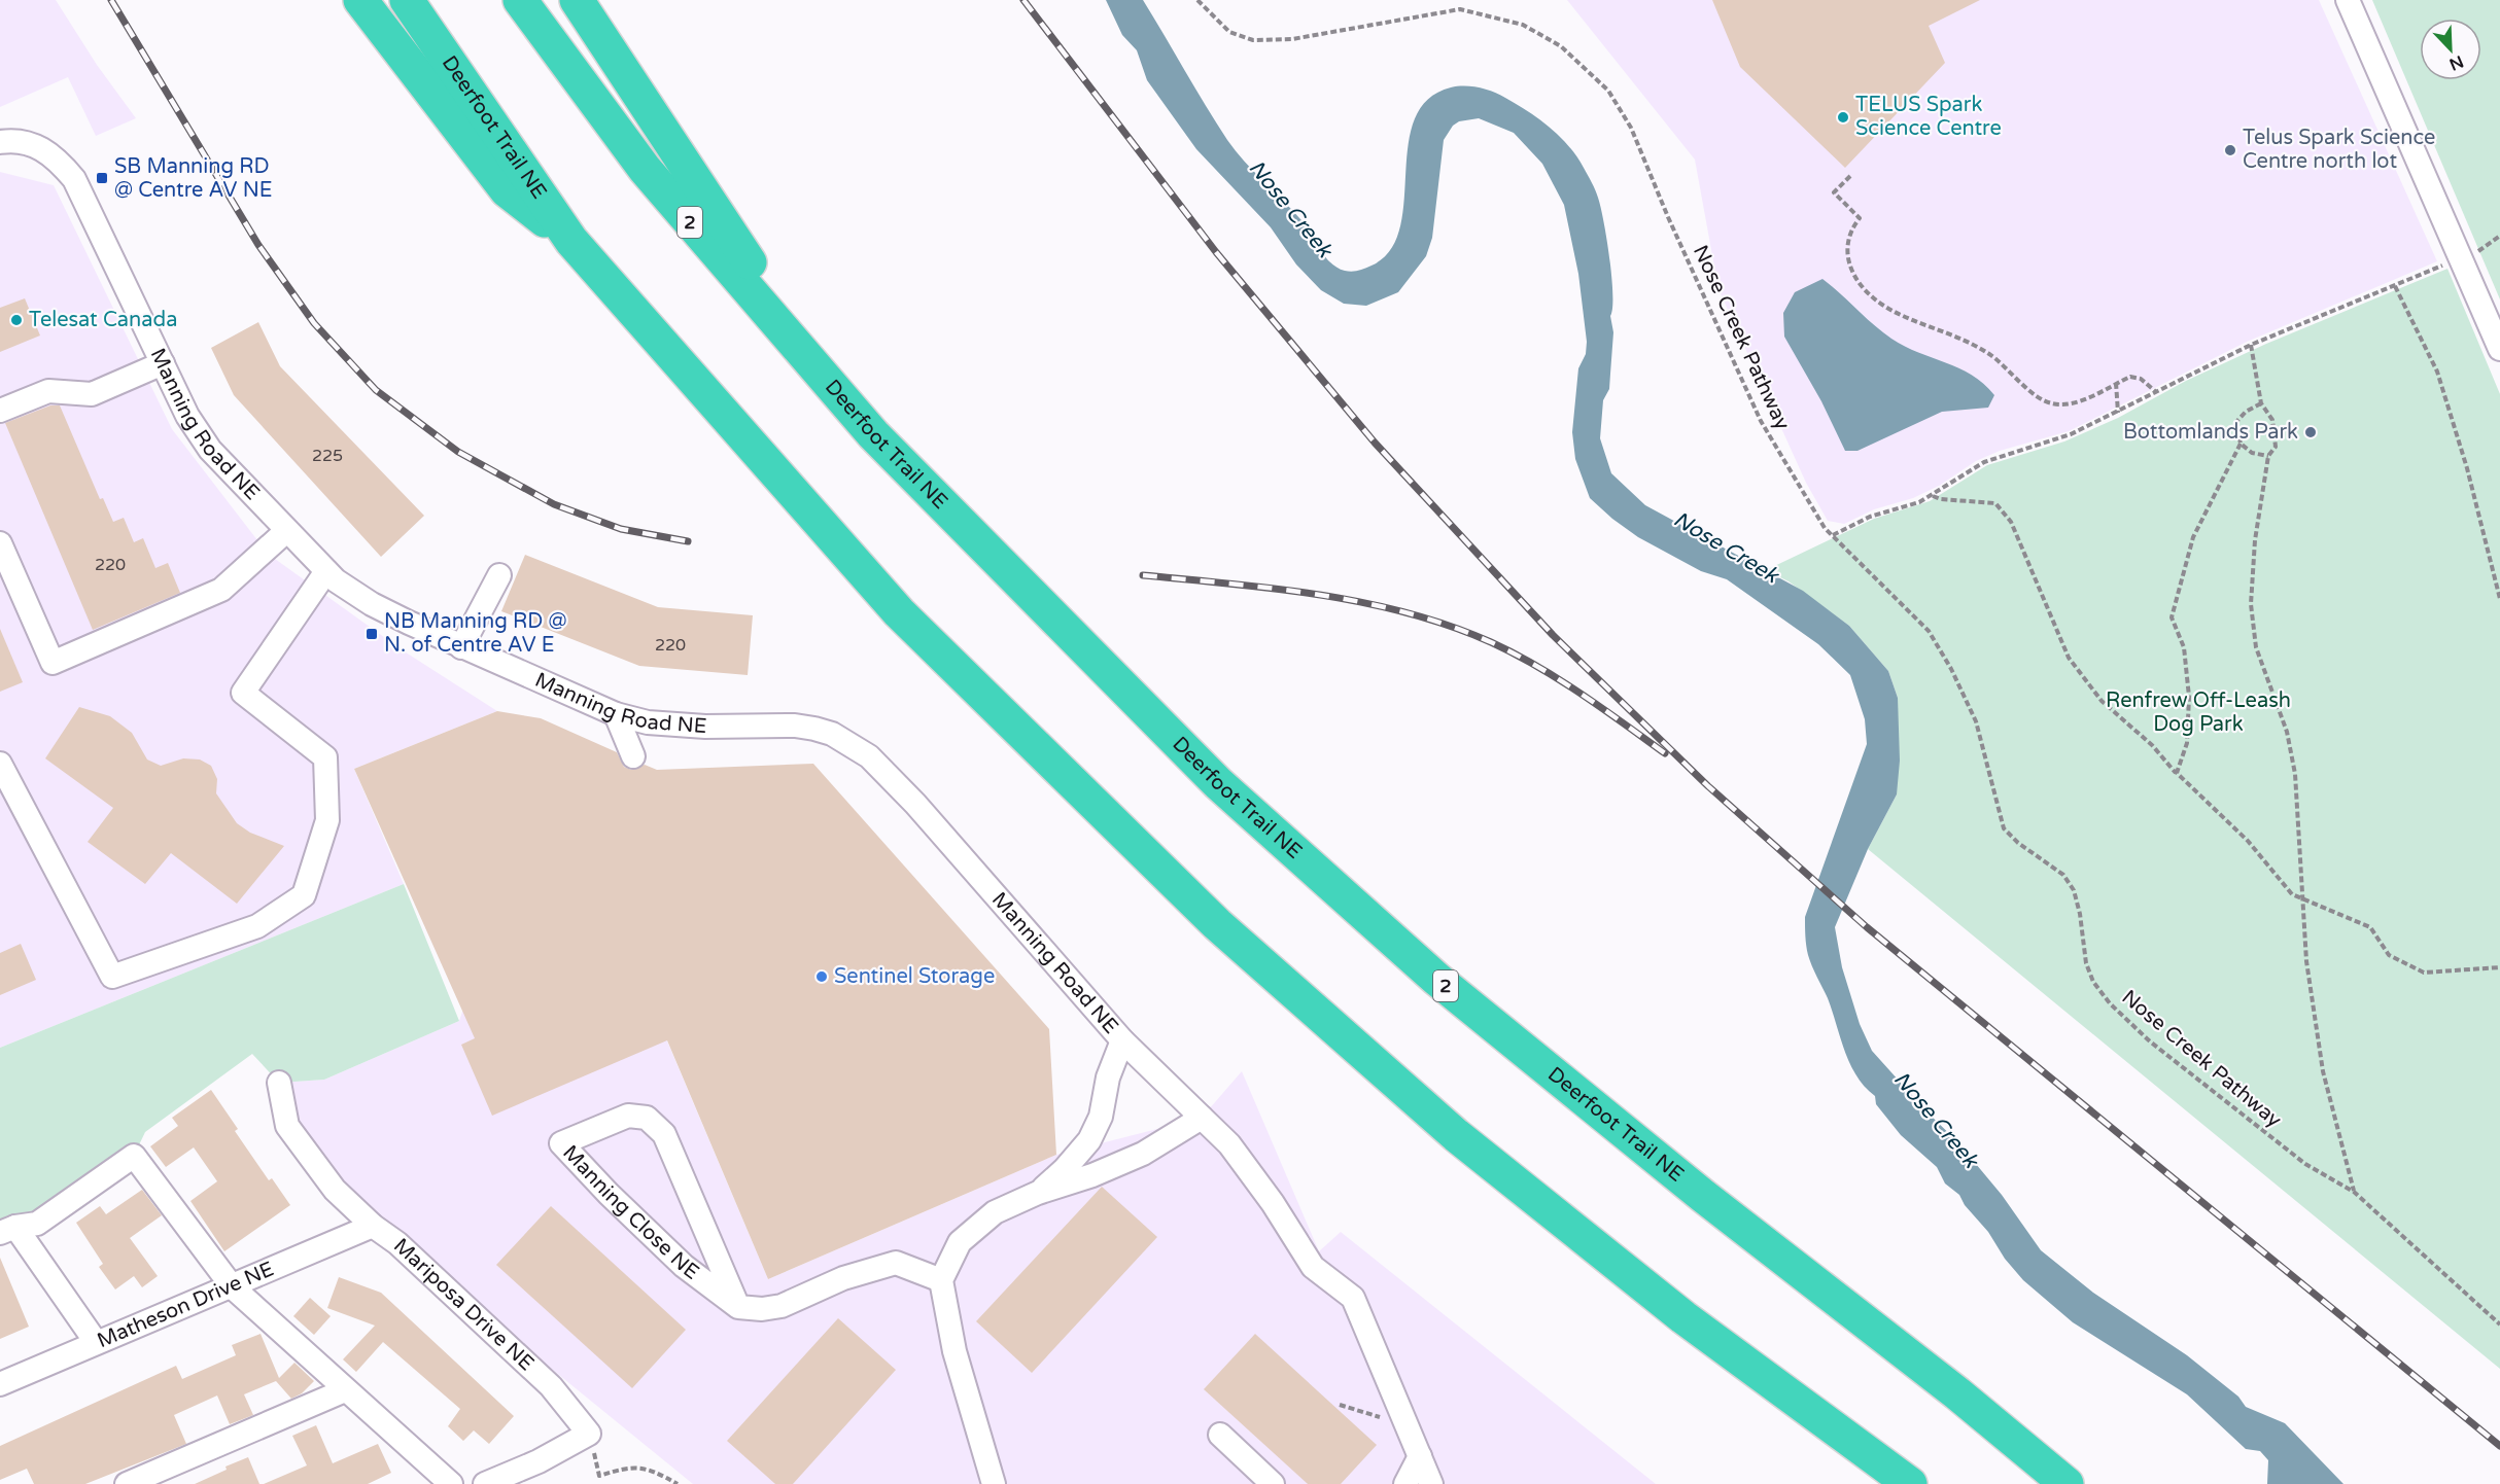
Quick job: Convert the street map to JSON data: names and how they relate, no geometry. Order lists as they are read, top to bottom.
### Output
{
  "streets": {
    "highway": ["Deerfoot Trail NE", "2"],
    "street": [
      "Manning Road NE",
      "Manning Close NE",
      "Matheson Drive NE",
      "Mariposa Drive NE"
    ],
    "path": ["Nose Creek Pathway"]
  },
  "crossings": [
    ["Matheson Drive NE", "Mariposa Drive NE"]
  ],
  "water": ["Nose Creek"],
  "parks": ["Renfrew Off-Leash Dog Park"],
  "places": {
    "other": [
      "TELUS Spark Science Centre",
      "Telus Spark Science Centre north lot",
      "Telesat Canada",
      "Bottomlands Park",
      "Sentinel Storage"
    ],
    "transit": ["SB Manning RD @ Centre AV NE", "NB Manning RD @ N. of Centre AV E"]
  },
  "house_numbers": ["225", "220", "220"],
  "north": "bottom right"
}
